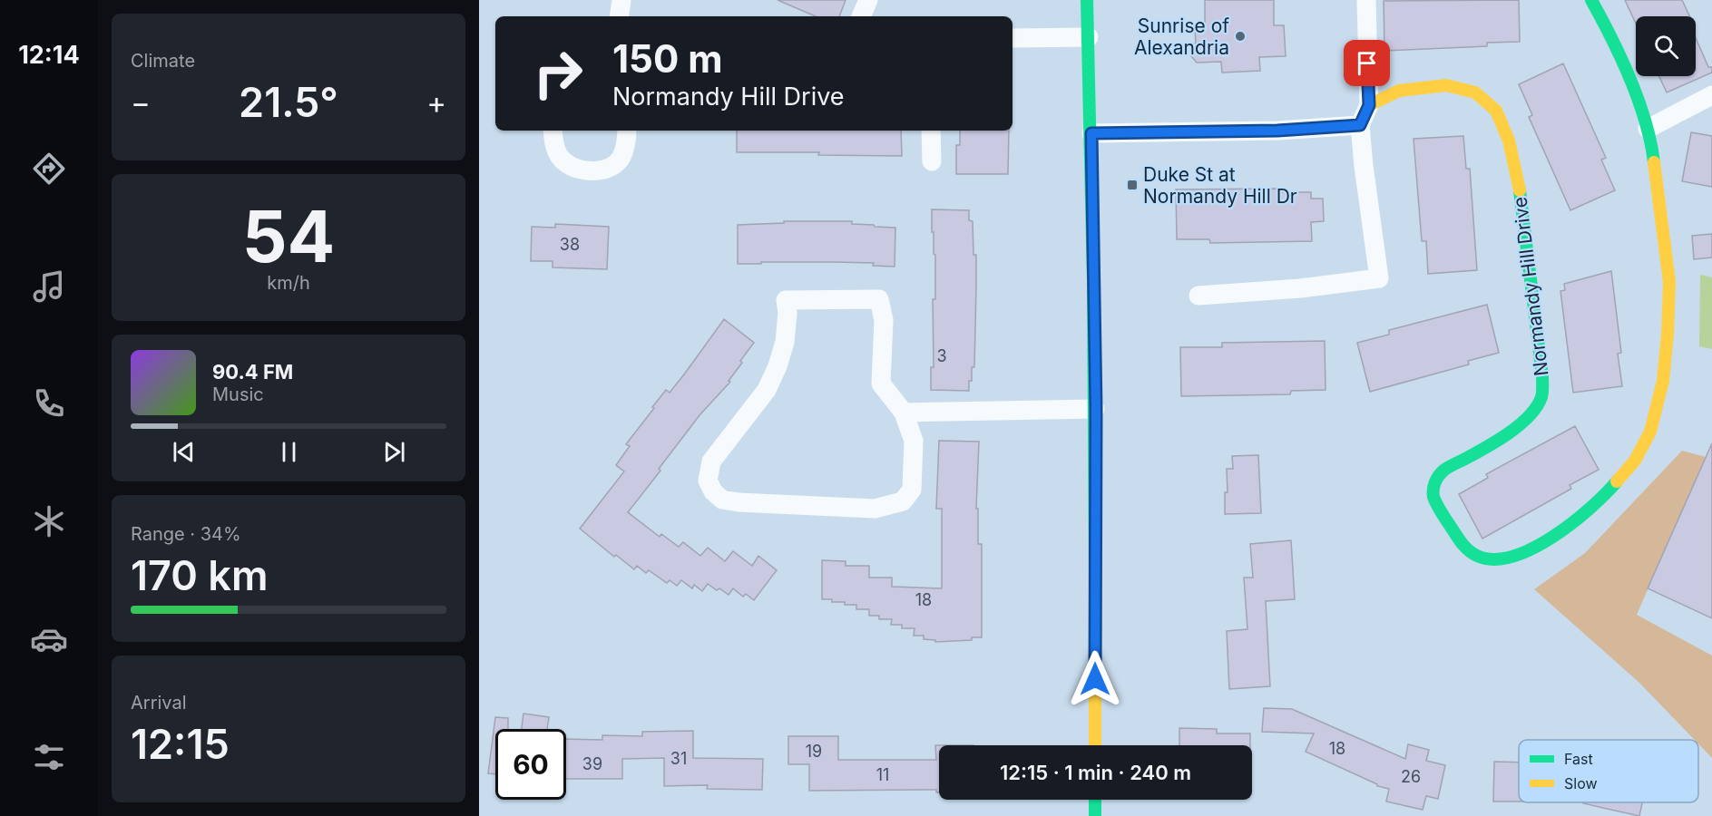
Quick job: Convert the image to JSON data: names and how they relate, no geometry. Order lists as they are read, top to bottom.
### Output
{
  "streets": {
    "street": ["Normandy Hill Drive"]
  },
  "places": {
    "other": ["Sunrise of Alexandria"],
    "transit": ["Duke St at Normandy Hill Dr"]
  },
  "house_numbers": [
    "38",
    "3",
    "18",
    "18",
    "19",
    "31",
    "39",
    "11",
    "26"
  ],
  "legend": ["Fast", "Slow"],
  "page": {
    "tabs": "12:14",
    "tile": [
      "Climate",
      ["54", "km/h"],
      ["Range · 34%", "170 km"],
      ["Arrival", "12:15"]
    ],
    "turn": ["150 m", "Normandy Hill Drive"],
    "heat": ["−", "21.5°", "+"],
    "song": ["90.4 FM", "Music"],
    "limit": "60",
    "trip": "12:15 · 1 min · 240 m"
  }
}
